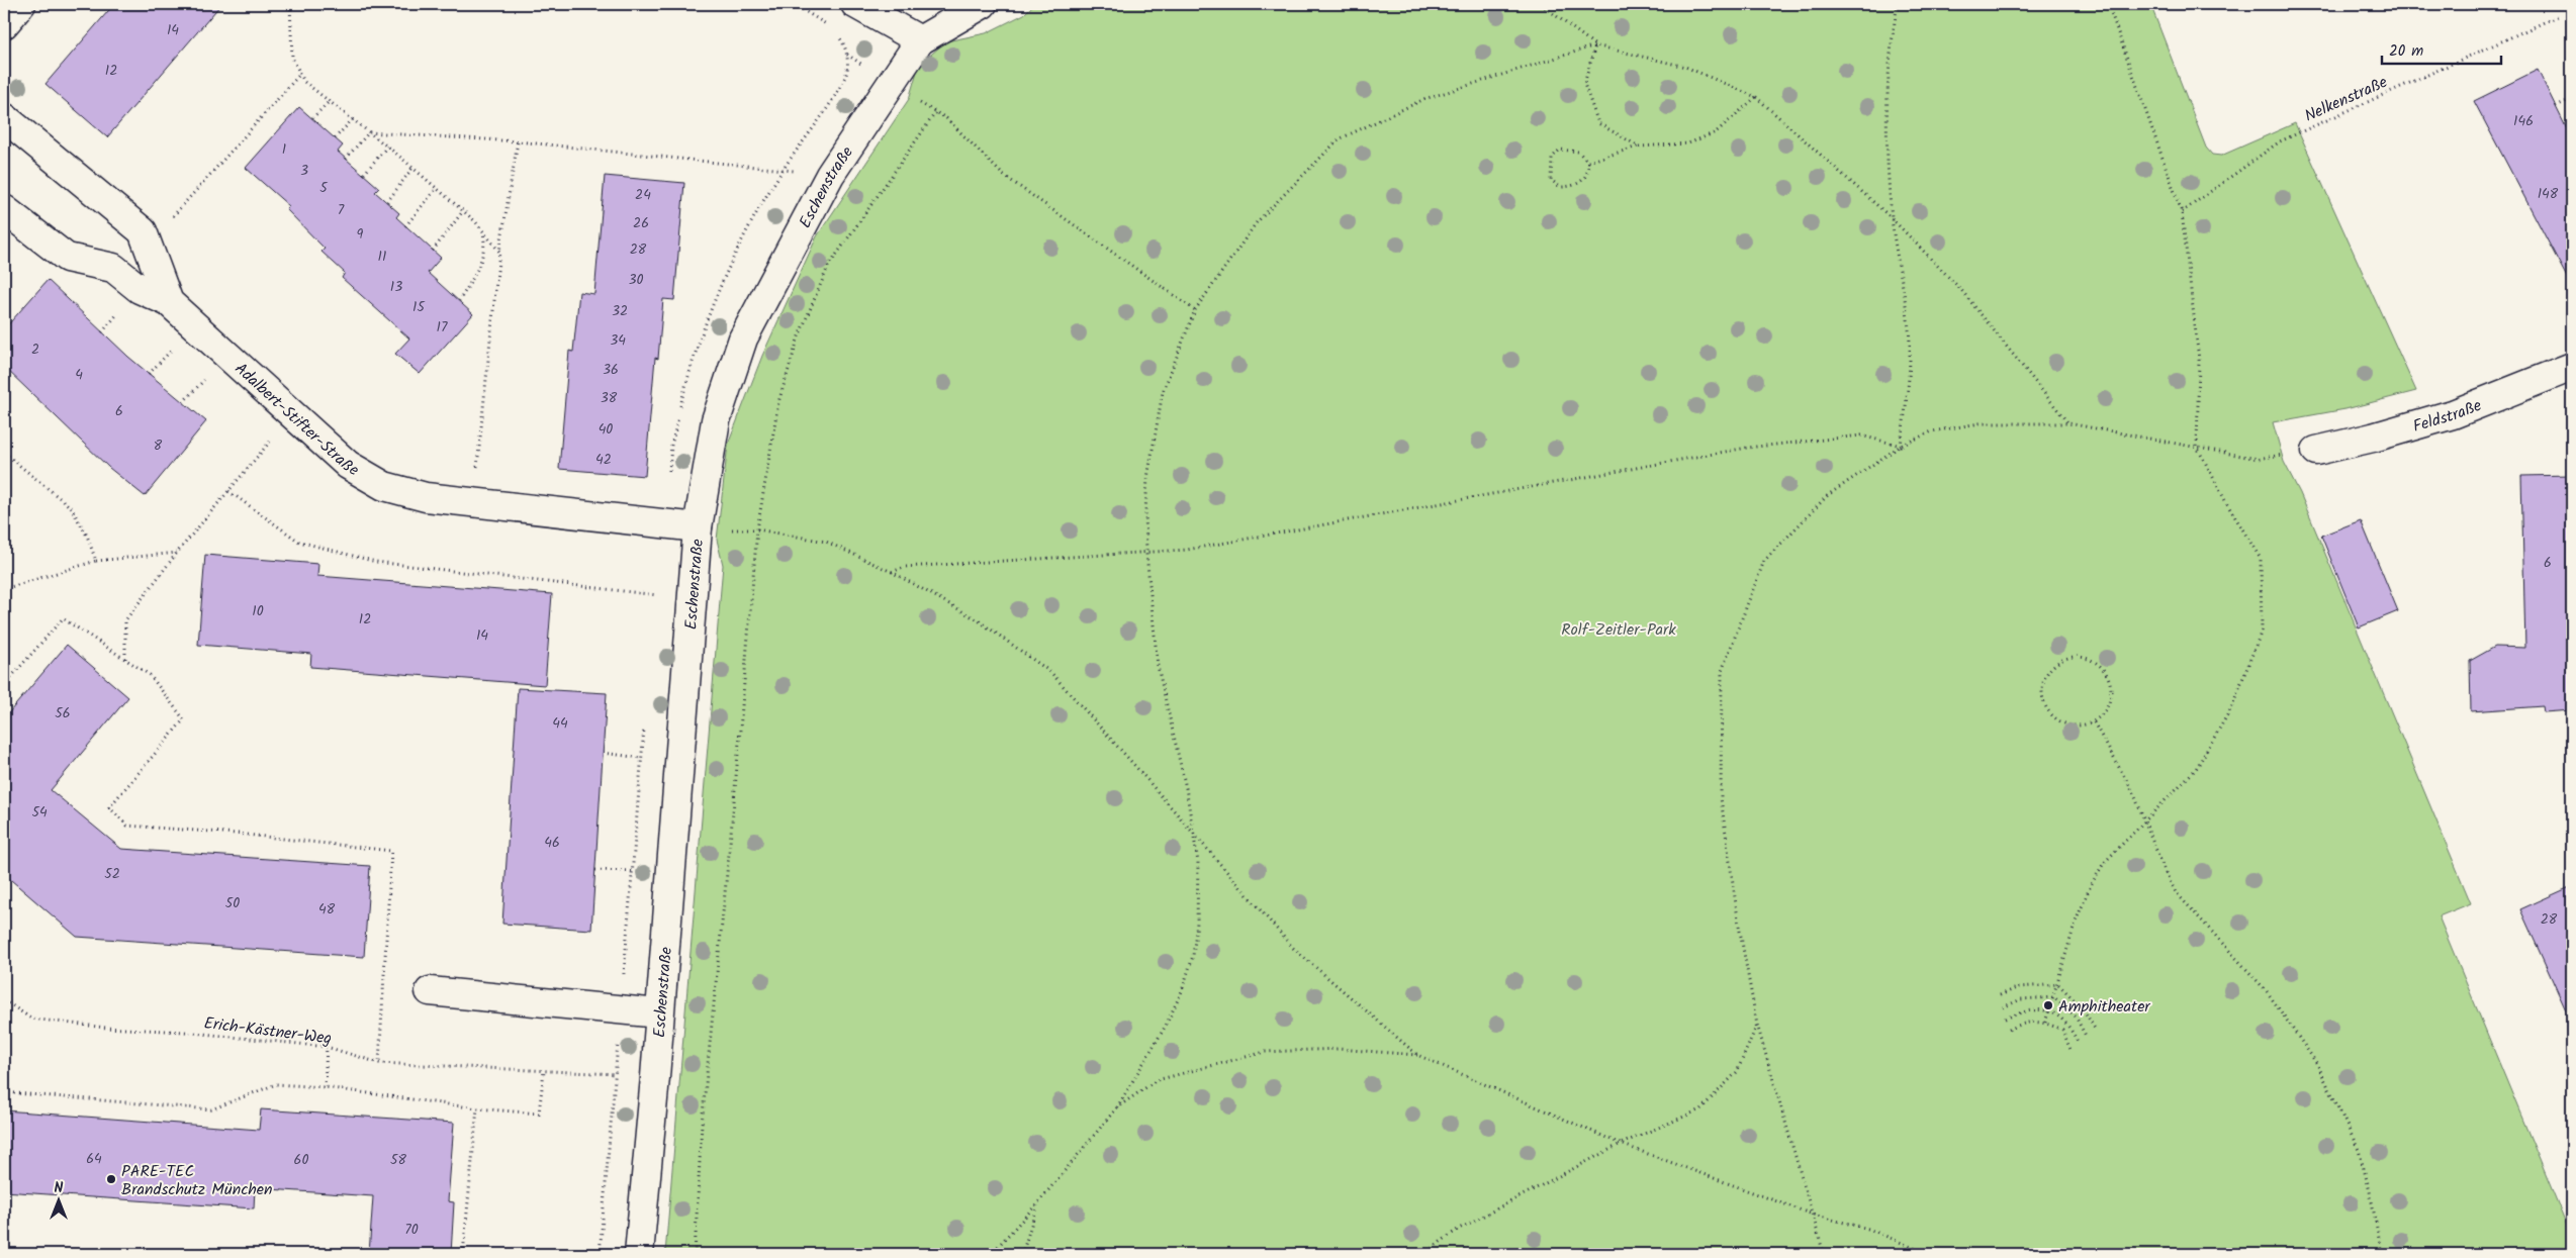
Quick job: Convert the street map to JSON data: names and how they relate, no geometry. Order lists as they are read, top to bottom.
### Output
{
  "streets": {
    "street": ["Eschenstraße", "Feldstraße", "Adalbert-Stifter-Straße"],
    "path": ["Nelkenstraße", "Erich-Kästner-Weg"]
  },
  "crossings": [
    ["Eschenstraße", "Adalbert-Stifter-Straße"],
    ["Eschenstraße", "Erich-Kästner-Weg"]
  ],
  "parks": ["Rolf-Zeitler-Park"],
  "places": ["Amphitheater", "PARE-TEC Brandschutz München"],
  "house_numbers": [
    "14",
    "12",
    "146",
    "1",
    "3",
    "5",
    "148",
    "24",
    "7",
    "26",
    "9",
    "28",
    "11",
    "30",
    "13",
    "15",
    "32",
    "17",
    "34",
    "2",
    "36",
    "4",
    "38",
    "6",
    "40",
    "8",
    "42",
    "6",
    "10",
    "12",
    "14",
    "56",
    "44",
    "54",
    "46",
    "52",
    "50",
    "48",
    "28",
    "64",
    "60",
    "58",
    "70"
  ],
  "scale_bar": "20 m",
  "north": "top"
}
